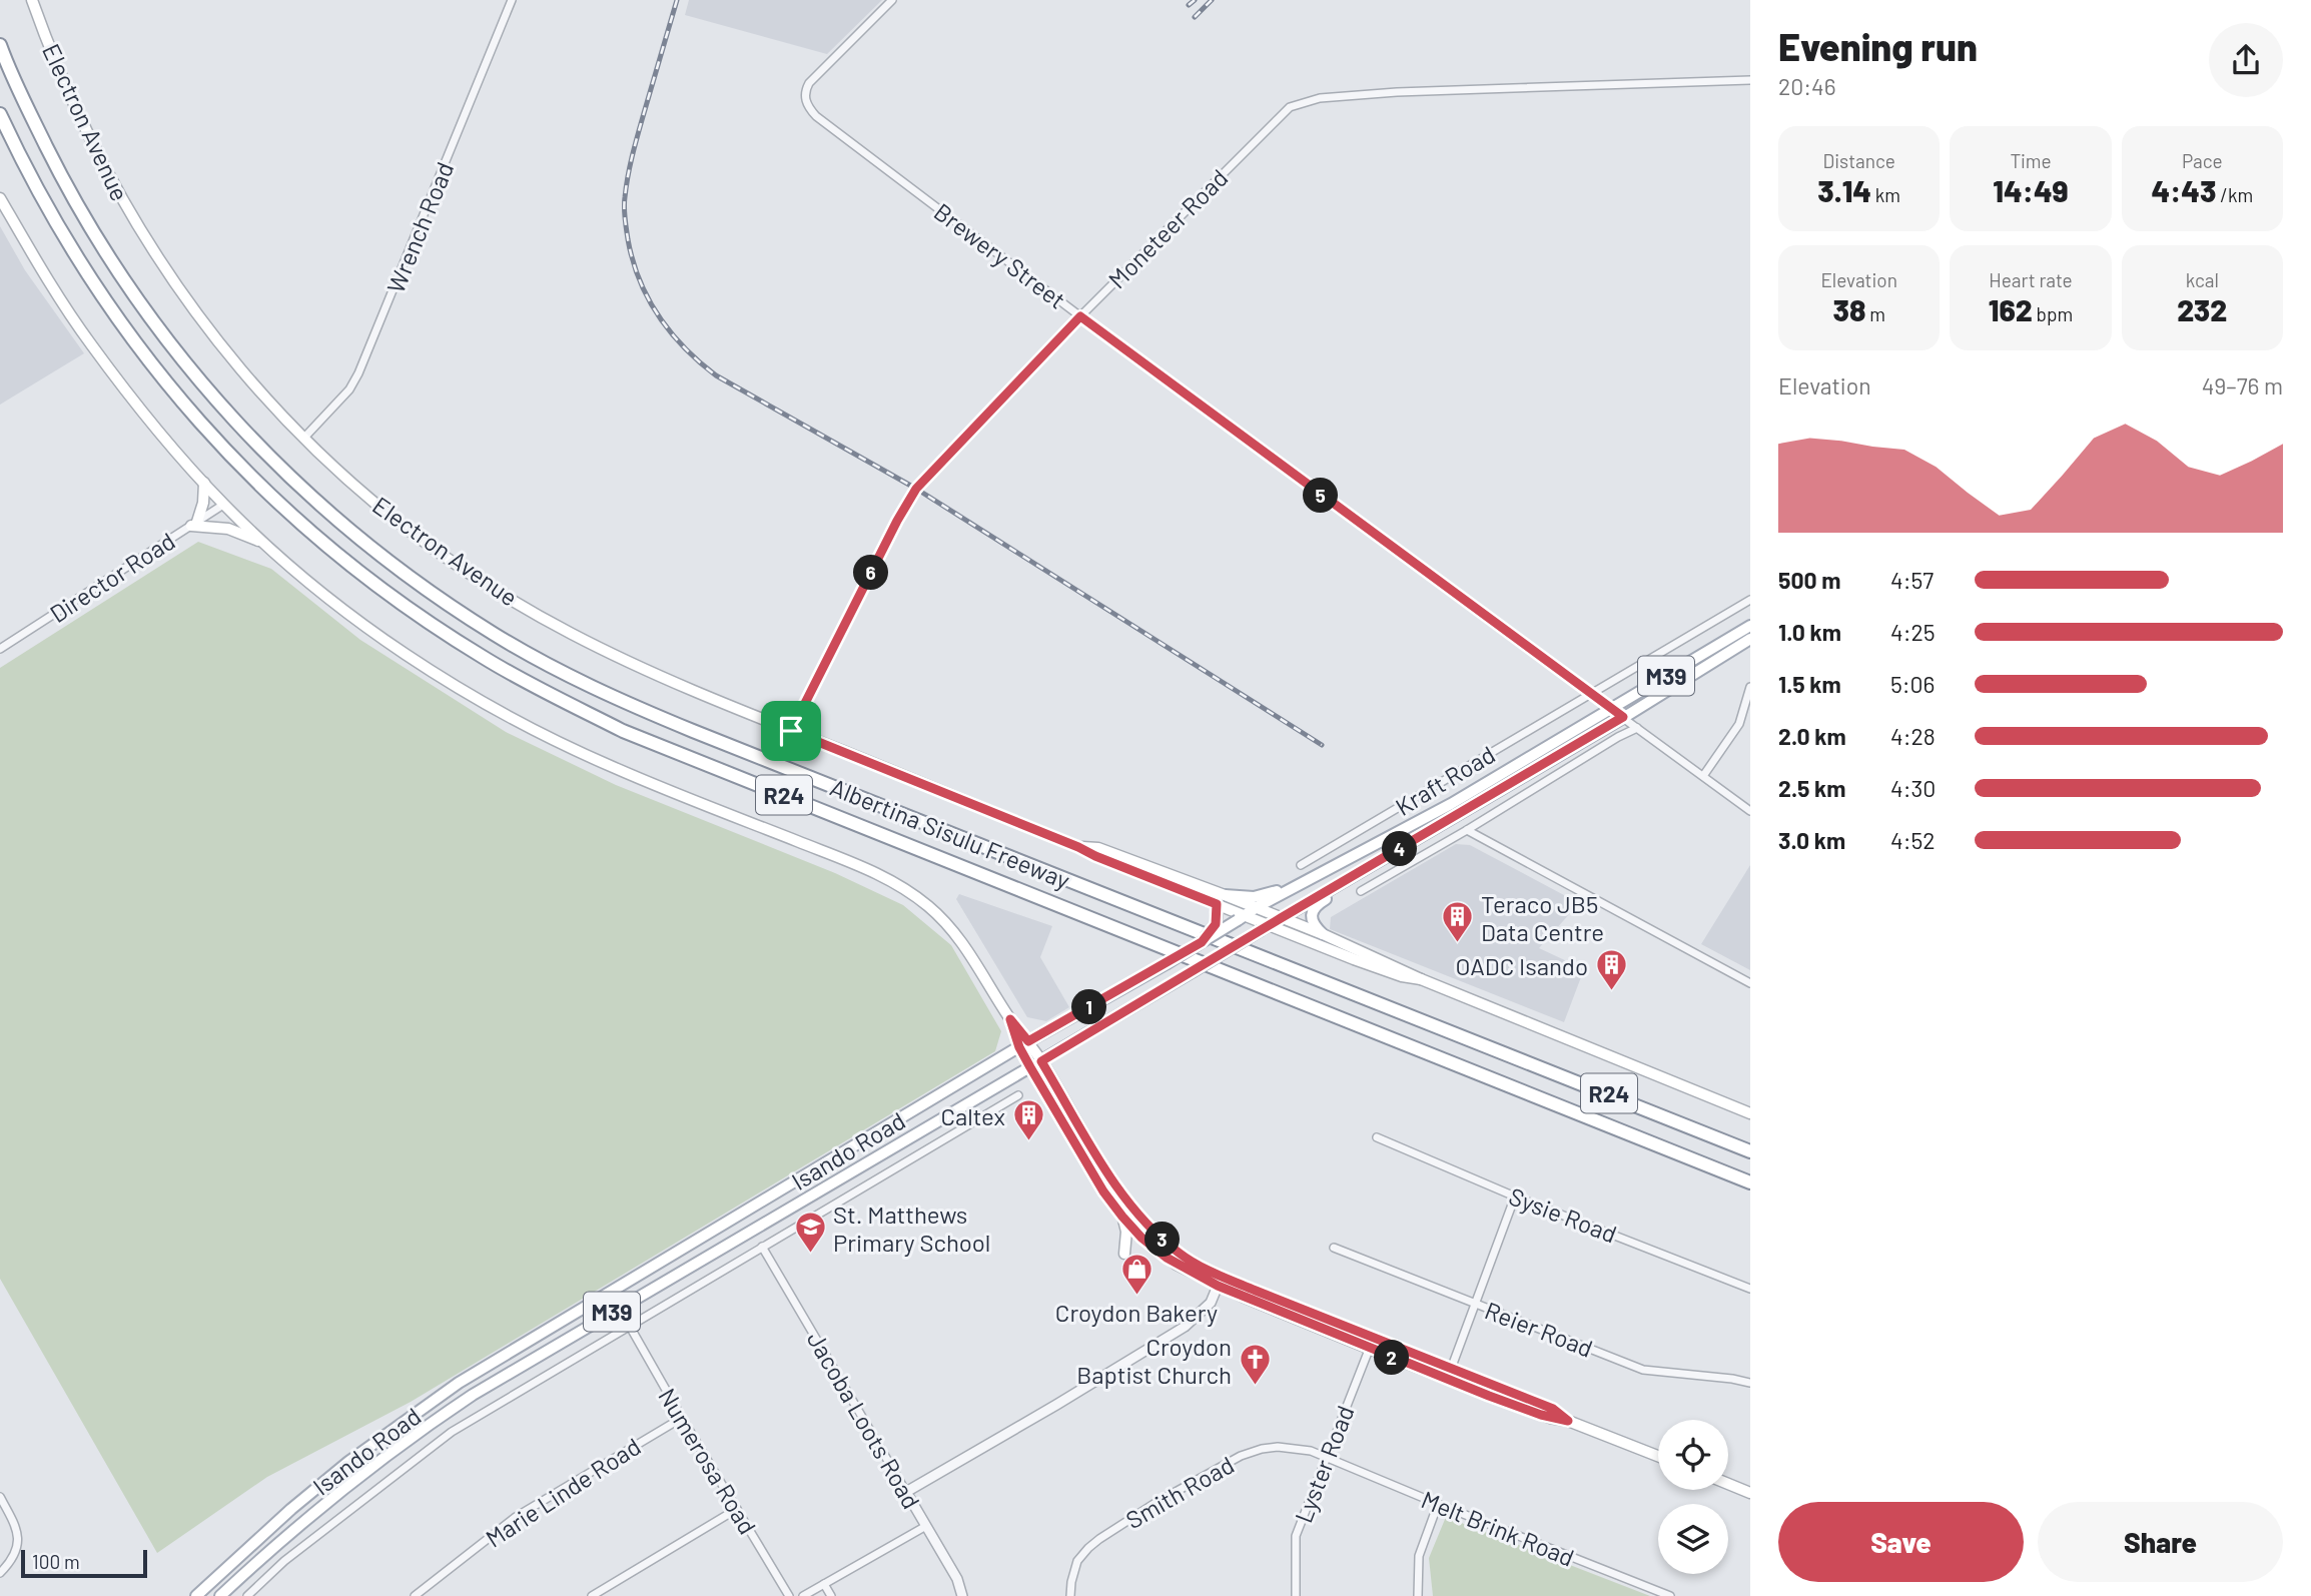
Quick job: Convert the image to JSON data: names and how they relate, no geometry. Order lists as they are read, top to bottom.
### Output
{
  "streets": {
    "highway": ["R24", "Albertina Sisulu Freeway"],
    "main road": ["Electron Avenue", "M39", "Isando Road"],
    "street": [
      "Wrench Road",
      "Moneteer Road",
      "Brewery Street",
      "Director Road",
      "Kraft Road",
      "Sysie Road",
      "Reier Road",
      "Jacoba Loots Road",
      "Numerosa Road",
      "Lyster Road",
      "Marie Linde Road",
      "Smith Road",
      "Melt Brink Road"
    ]
  },
  "crossings": [
    ["Electron Avenue", "Wrench Road"],
    ["Electron Avenue", "Moneteer Road"],
    ["Electron Avenue", "Isando Road"],
    ["Moneteer Road", "Brewery Street"],
    ["Brewery Street", "Kraft Road"],
    ["Brewery Street", "Isando Road"],
    ["Isando Road", "Jacoba Loots Road"],
    ["Isando Road", "Numerosa Road"],
    ["Numerosa Road", "Marie Linde Road"],
    ["Lyster Road", "Smith Road"],
    ["Lyster Road", "Melt Brink Road"],
    ["Smith Road", "Melt Brink Road"]
  ],
  "places": {
    "building": ["Teraco JB5 Data Centre", "OADC Isando", "Caltex"],
    "school or university": ["St. Matthews Primary School"],
    "shop": ["Croydon Bakery"],
    "church": ["Croydon Baptist Church"]
  },
  "scale_bar": "100 m",
  "page": {
    "heading": ["Evening run", "20:46"],
    "stats": [
      ["Distance", "3.14 km"],
      ["Time", "14:49"],
      ["Pace", "4:43 /km"],
      ["Elevation", "38 m"],
      ["Heart rate", "162 bpm"],
      ["kcal", "232"]
    ],
    "chart": ["Elevation", "49–76 m"],
    "pins": [
      "5",
      "6",
      "4",
      "1",
      "3",
      "2"
    ],
    "list": [
      {
        "name": "500 m",
        "note": "4:57"
      },
      {
        "name": "1.0 km",
        "note": "4:25"
      },
      {
        "name": "1.5 km",
        "note": "5:06"
      },
      {
        "name": "2.0 km",
        "note": "4:28"
      },
      {
        "name": "2.5 km",
        "note": "4:30"
      },
      {
        "name": "3.0 km",
        "note": "4:52"
      }
    ],
    "buttons": ["Save", "Share"],
    "scale": "100 m"
  }
}
